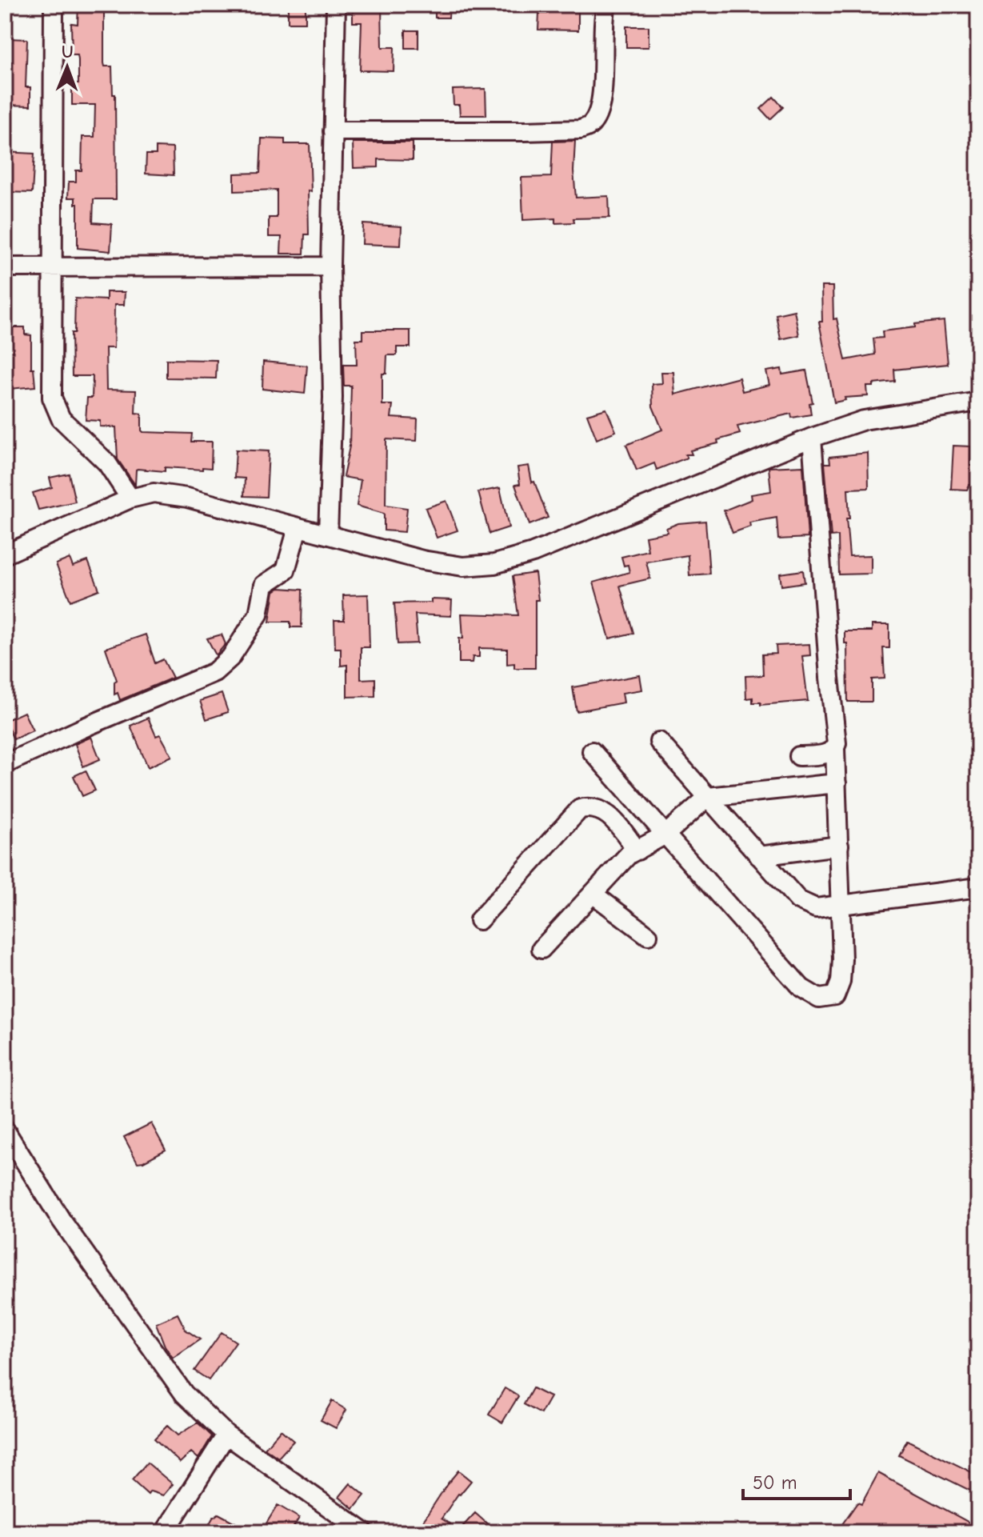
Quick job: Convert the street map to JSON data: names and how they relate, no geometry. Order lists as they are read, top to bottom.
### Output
{
  "scale_bar": "50 m",
  "north": "top"
}
